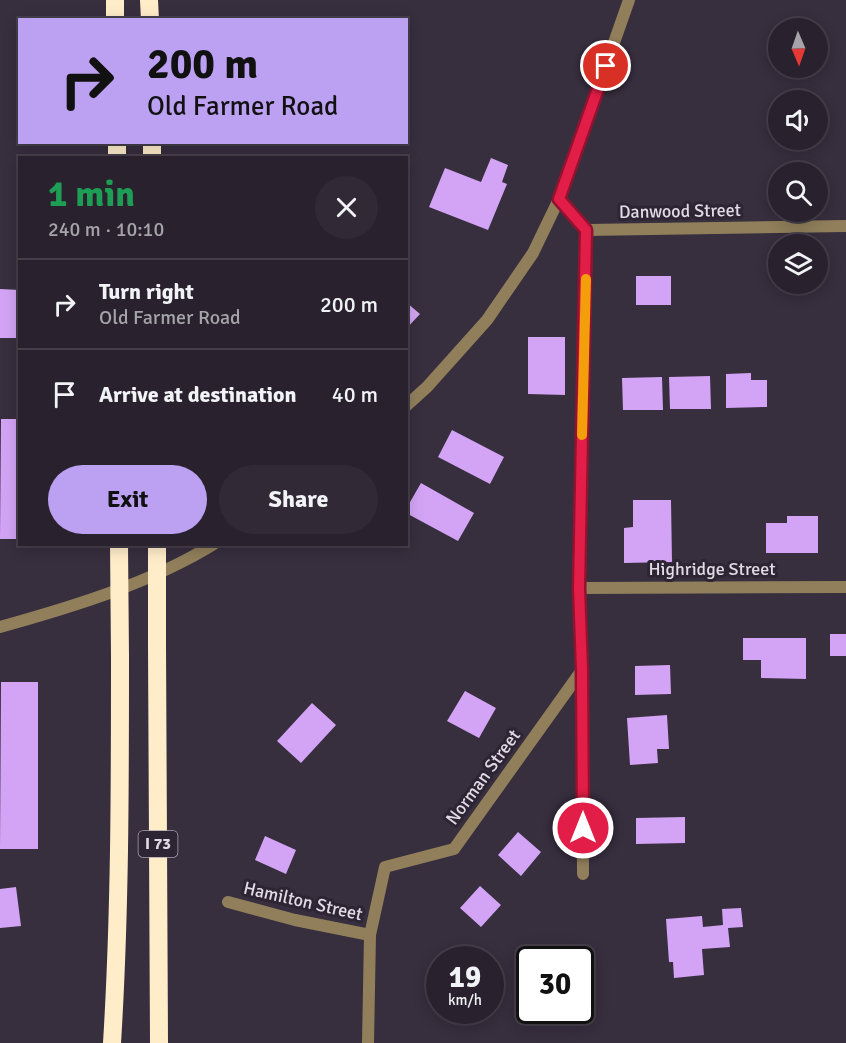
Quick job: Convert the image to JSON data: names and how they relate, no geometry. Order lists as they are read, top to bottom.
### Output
{
  "streets": {
    "highway": ["I 73"],
    "street": [
      "Danwood Street",
      "Highridge Street",
      "Norman Street",
      "Hamilton Street"
    ]
  },
  "crossings": [
    ["Norman Street", "Hamilton Street"]
  ],
  "north": "bottom",
  "page": {
    "turn": ["200 m", "Old Farmer Road"],
    "heading": ["1 min", "240 m · 10:10"],
    "list": [
      {
        "name": "Turn right",
        "note": "Old Farmer Road",
        "value": "200 m"
      },
      {
        "name": "Arrive at destination",
        "value": "40 m"
      }
    ],
    "buttons": ["Exit", "Share"],
    "speed": "19 km/h",
    "limit": "30"
  }
}
